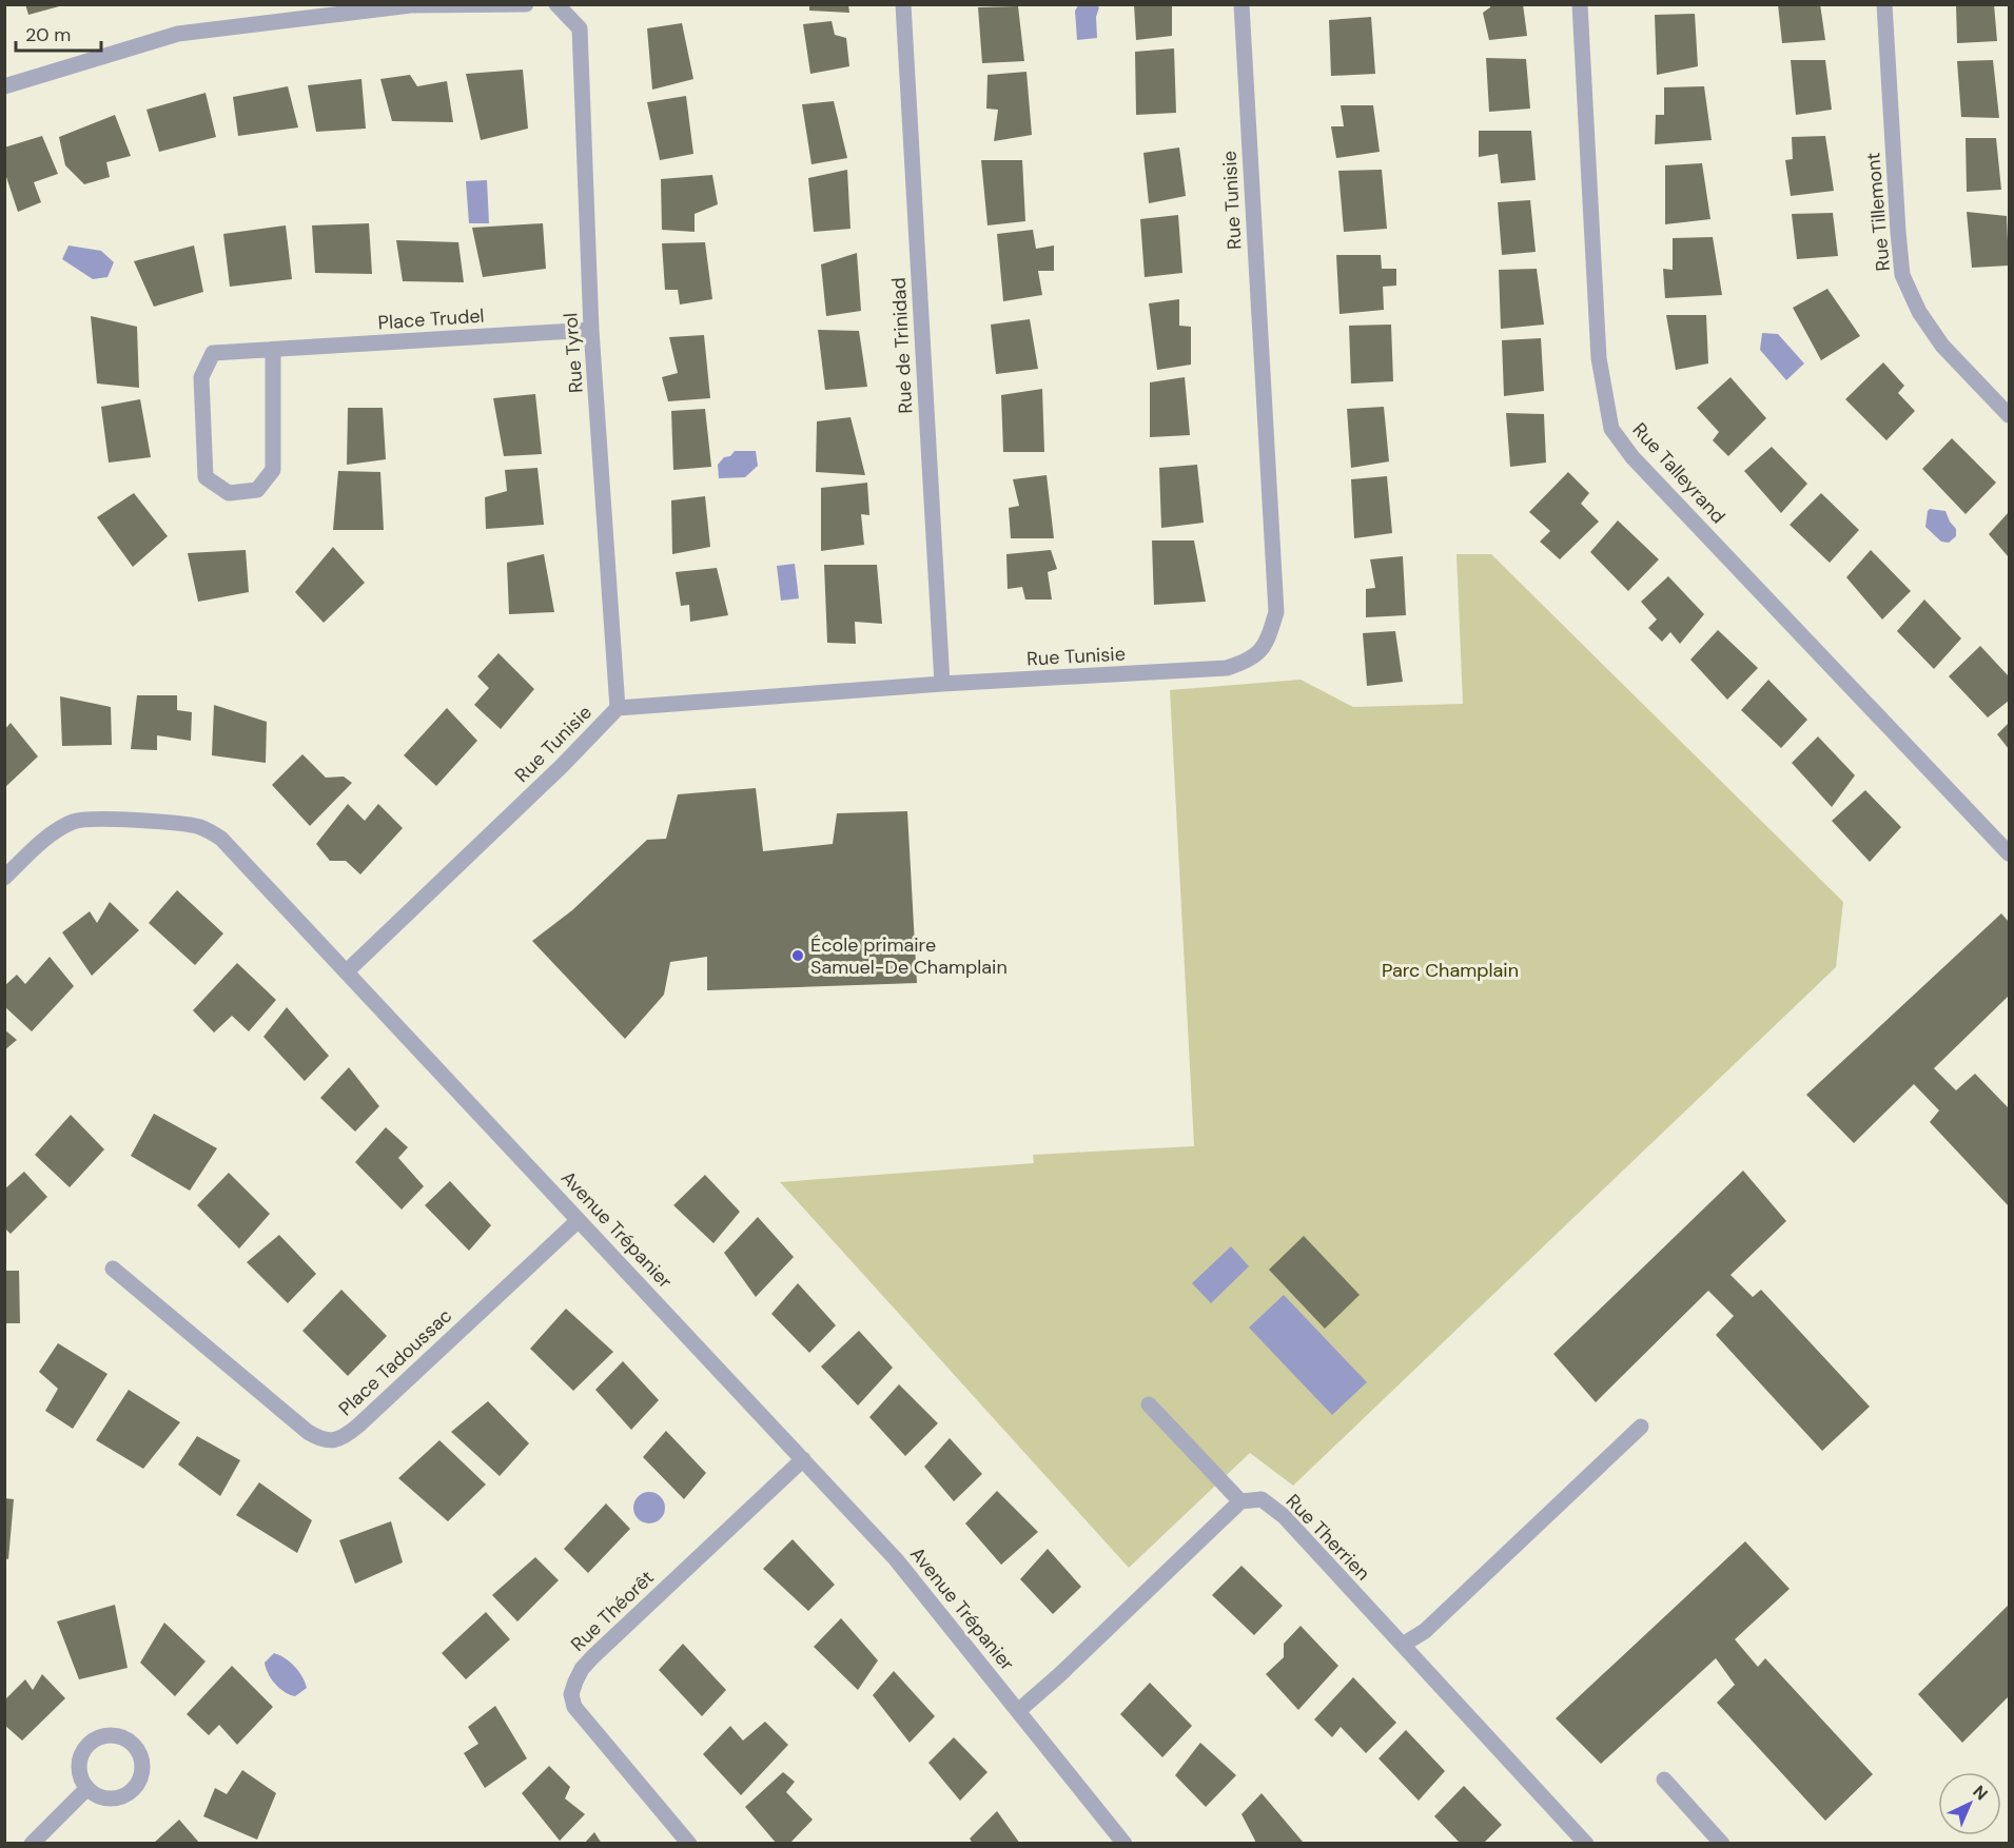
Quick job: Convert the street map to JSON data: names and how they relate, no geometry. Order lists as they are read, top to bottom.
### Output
{
  "streets": {
    "street": [
      "Rue Tunisie",
      "Rue Tillemont",
      "Place Trudel",
      "Rue de Trinidad",
      "Rue Tyrol",
      "Rue Talleyrand",
      "Avenue Trépanier",
      "Place Tadoussac",
      "Rue Therrien",
      "Rue Théorêt"
    ]
  },
  "crossings": [
    ["Rue Tunisie", "Rue de Trinidad"],
    ["Rue Tunisie", "Rue Tyrol"],
    ["Rue Tunisie", "Avenue Trépanier"],
    ["Place Trudel", "Rue Tyrol"],
    ["Avenue Trépanier", "Place Tadoussac"],
    ["Avenue Trépanier", "Rue Théorêt"]
  ],
  "parks": ["Parc Champlain"],
  "places": ["École primaire Samuel-De Champlain"],
  "scale_bar": "20 m",
  "north": "top right"
}
